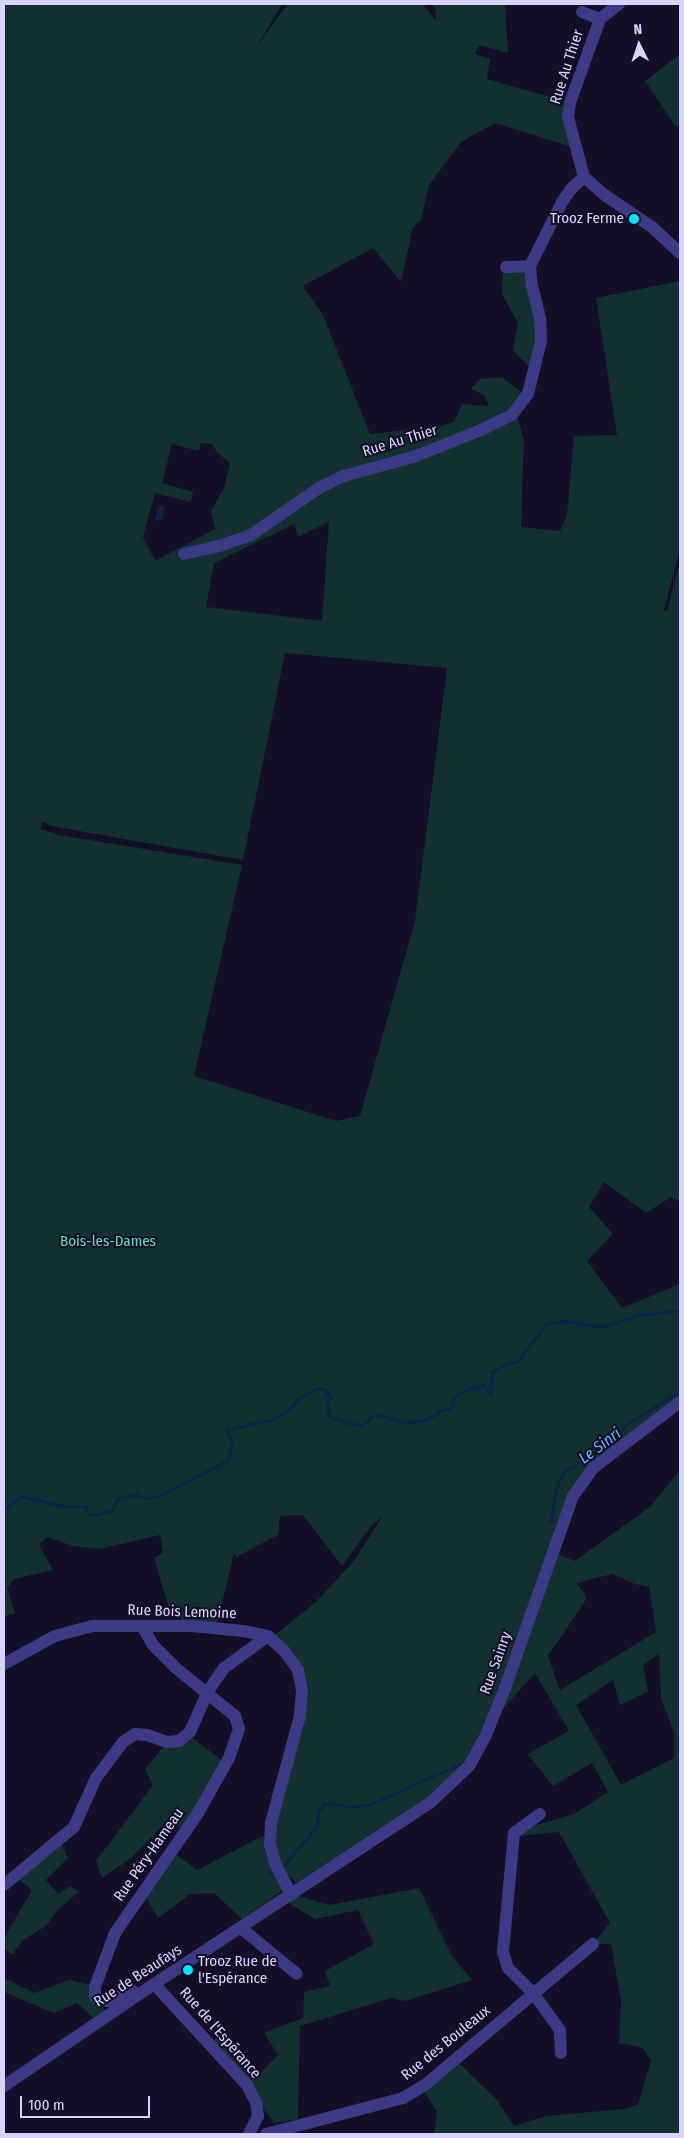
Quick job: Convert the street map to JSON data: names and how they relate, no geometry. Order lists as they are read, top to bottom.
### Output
{
  "streets": {
    "street": [
      "Rue Au Thier",
      "Rue Bois Lemoine",
      "Rue Sainry",
      "Rue Péry-Hameau",
      "Rue de Beaufays",
      "Rue de l'Espérance",
      "Rue des Bouleaux"
    ]
  },
  "crossings": [
    ["Rue Bois Lemoine", "Rue Péry-Hameau"],
    ["Rue Sainry", "Rue de Beaufays"],
    ["Rue Péry-Hameau", "Rue de Beaufays"],
    ["Rue Péry-Hameau", "Rue de l'Espérance"],
    ["Rue de Beaufays", "Rue de l'Espérance"],
    ["Rue de l'Espérance", "Rue des Bouleaux"]
  ],
  "water": ["Le Sinri"],
  "parks": ["Bois-les-Dames"],
  "places": ["Trooz Ferme", "Trooz Rue de l'Espérance"],
  "scale_bar": "100 m",
  "north": "top"
}
